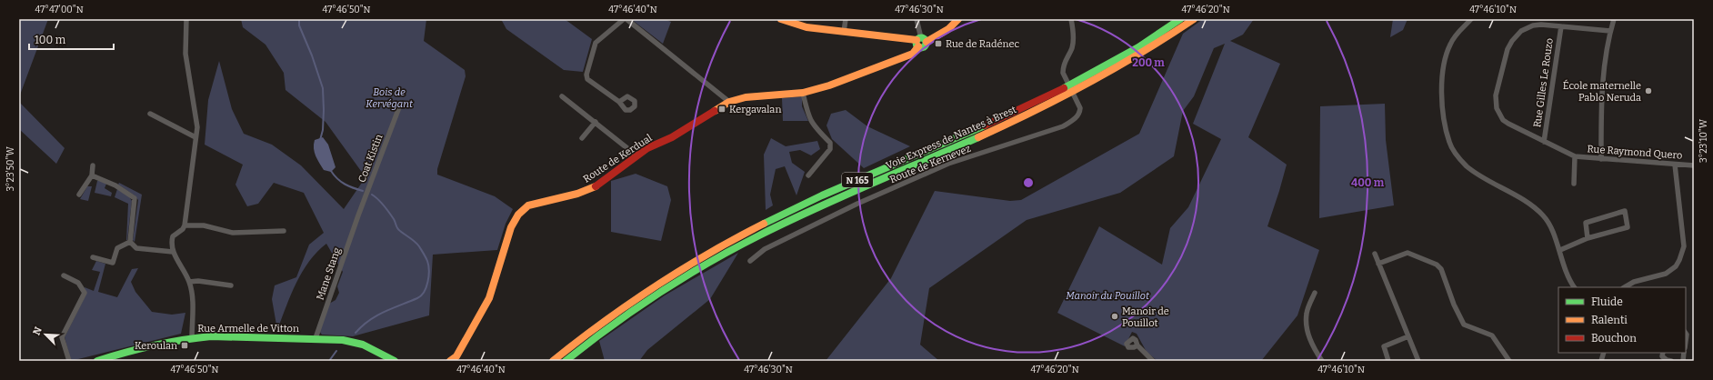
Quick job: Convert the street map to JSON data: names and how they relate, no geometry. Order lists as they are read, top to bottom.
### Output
{
  "streets": {
    "main road": [
      "Voie Express de Nantes à Brest",
      "Route de Kerdual",
      "N 165",
      "Rue Armelle de Vitton"
    ],
    "street": [
      "Rue Gilles Le Rouzo",
      "Rue Raymond Quero",
      "Coat Kistin",
      "Route de Kernevez",
      "Mane Stang"
    ]
  },
  "crossings": [
    ["Rue Gilles Le Rouzo", "Rue Raymond Quero"],
    ["Coat Kistin", "Mane Stang"],
    ["Mane Stang", "Rue Armelle de Vitton"]
  ],
  "parks": ["Bois de Kervégant", "Manoir du Pouillot"],
  "places": {
    "transit": ["Rue de Radénec", "Kergavalan", "Keroulan"],
    "other": ["École maternelle Pablo Neruda", "Manoir de Pouillot"]
  },
  "legend": ["Fluide", "Ralenti", "Bouchon"],
  "scale_bar": "100 m",
  "north": "top left",
  "coordinates": [
    "47°47'00\"N",
    "47°46'50\"N",
    "47°46'40\"N",
    "47°46'30\"N",
    "47°46'20\"N",
    "47°46'10\"N",
    "3°23'10\"W",
    "3°23'50\"W"
  ],
  "rings": ["200 m", "400 m"]
}
